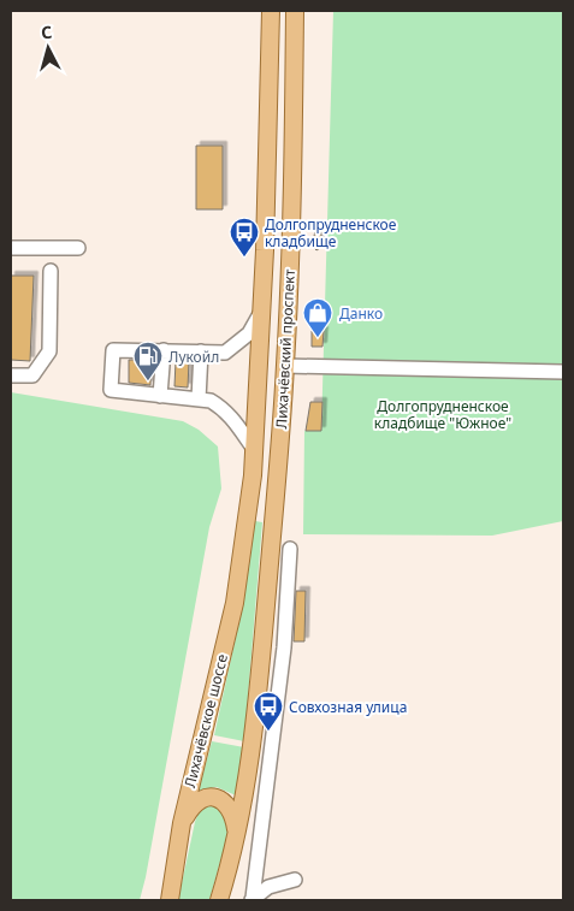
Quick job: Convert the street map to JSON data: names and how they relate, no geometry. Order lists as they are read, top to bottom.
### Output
{
  "streets": {
    "main road": ["Лихачёвский проспект", "Лихачёвское шоссе"]
  },
  "crossings": [
    ["Лихачёвский проспект", "Лихачёвское шоссе"]
  ],
  "parks": ["Долгопрудненское кладбище \"Южное\""],
  "places": {
    "bus stop": ["Долгопрудненское кладбище", "Совхозная улица"],
    "shop": ["Данко"],
    "fuel station": ["Лукойл"]
  },
  "north": "top"
}
